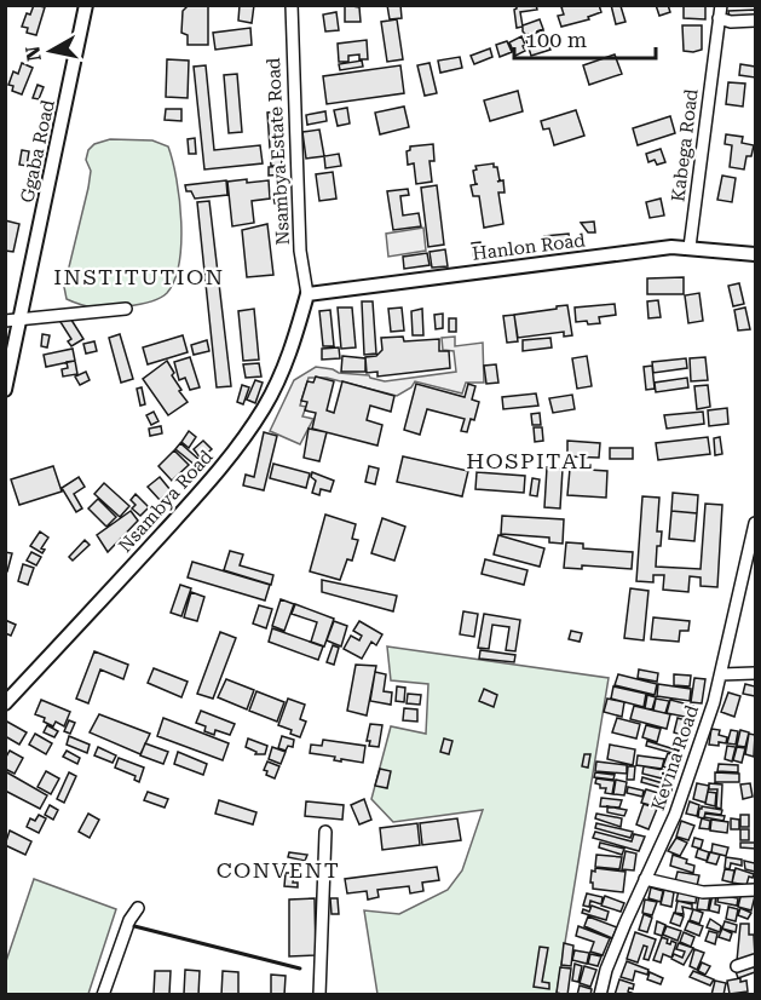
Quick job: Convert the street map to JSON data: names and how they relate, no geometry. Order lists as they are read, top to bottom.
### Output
{
  "streets": {
    "main road": ["Ggaba Road", "Hanlon Road", "Nsambya Road"],
    "street": ["Kabega Road", "Nsambya Estate Road", "Kevina Road"]
  },
  "crossings": [
    ["Kabega Road", "Hanlon Road"],
    ["Nsambya Estate Road", "Hanlon Road"],
    ["Nsambya Estate Road", "Nsambya Road"],
    ["Hanlon Road", "Nsambya Road"]
  ],
  "districts": ["INSTITUTION", "HOSPITAL", "CONVENT"],
  "scale_bar": "100 m",
  "north": "left"
}
